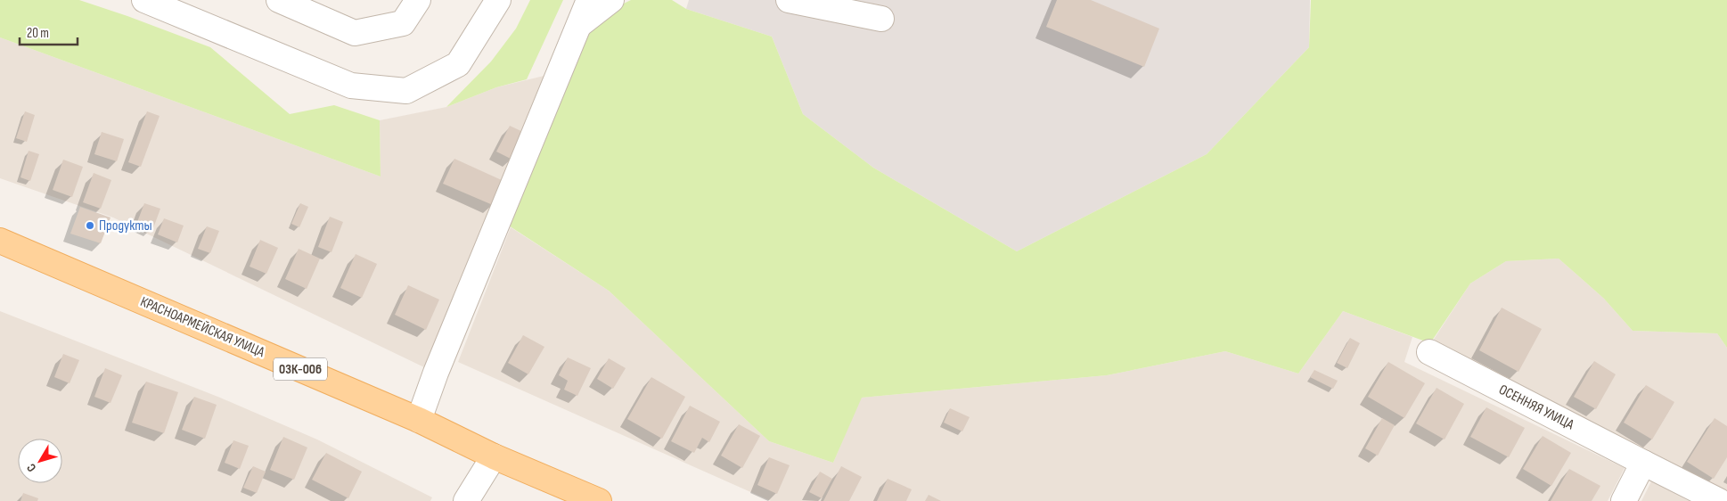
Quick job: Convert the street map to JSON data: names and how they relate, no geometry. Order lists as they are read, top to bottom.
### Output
{
  "streets": {
    "main road": ["КРАСНОАРМЕЙСКАЯ УЛИЦА", "03К-006"],
    "street": ["ОСЕННЯЯ УЛИЦА"]
  },
  "places": ["Продукты"],
  "scale_bar": "20 m",
  "north": "bottom left"
}
